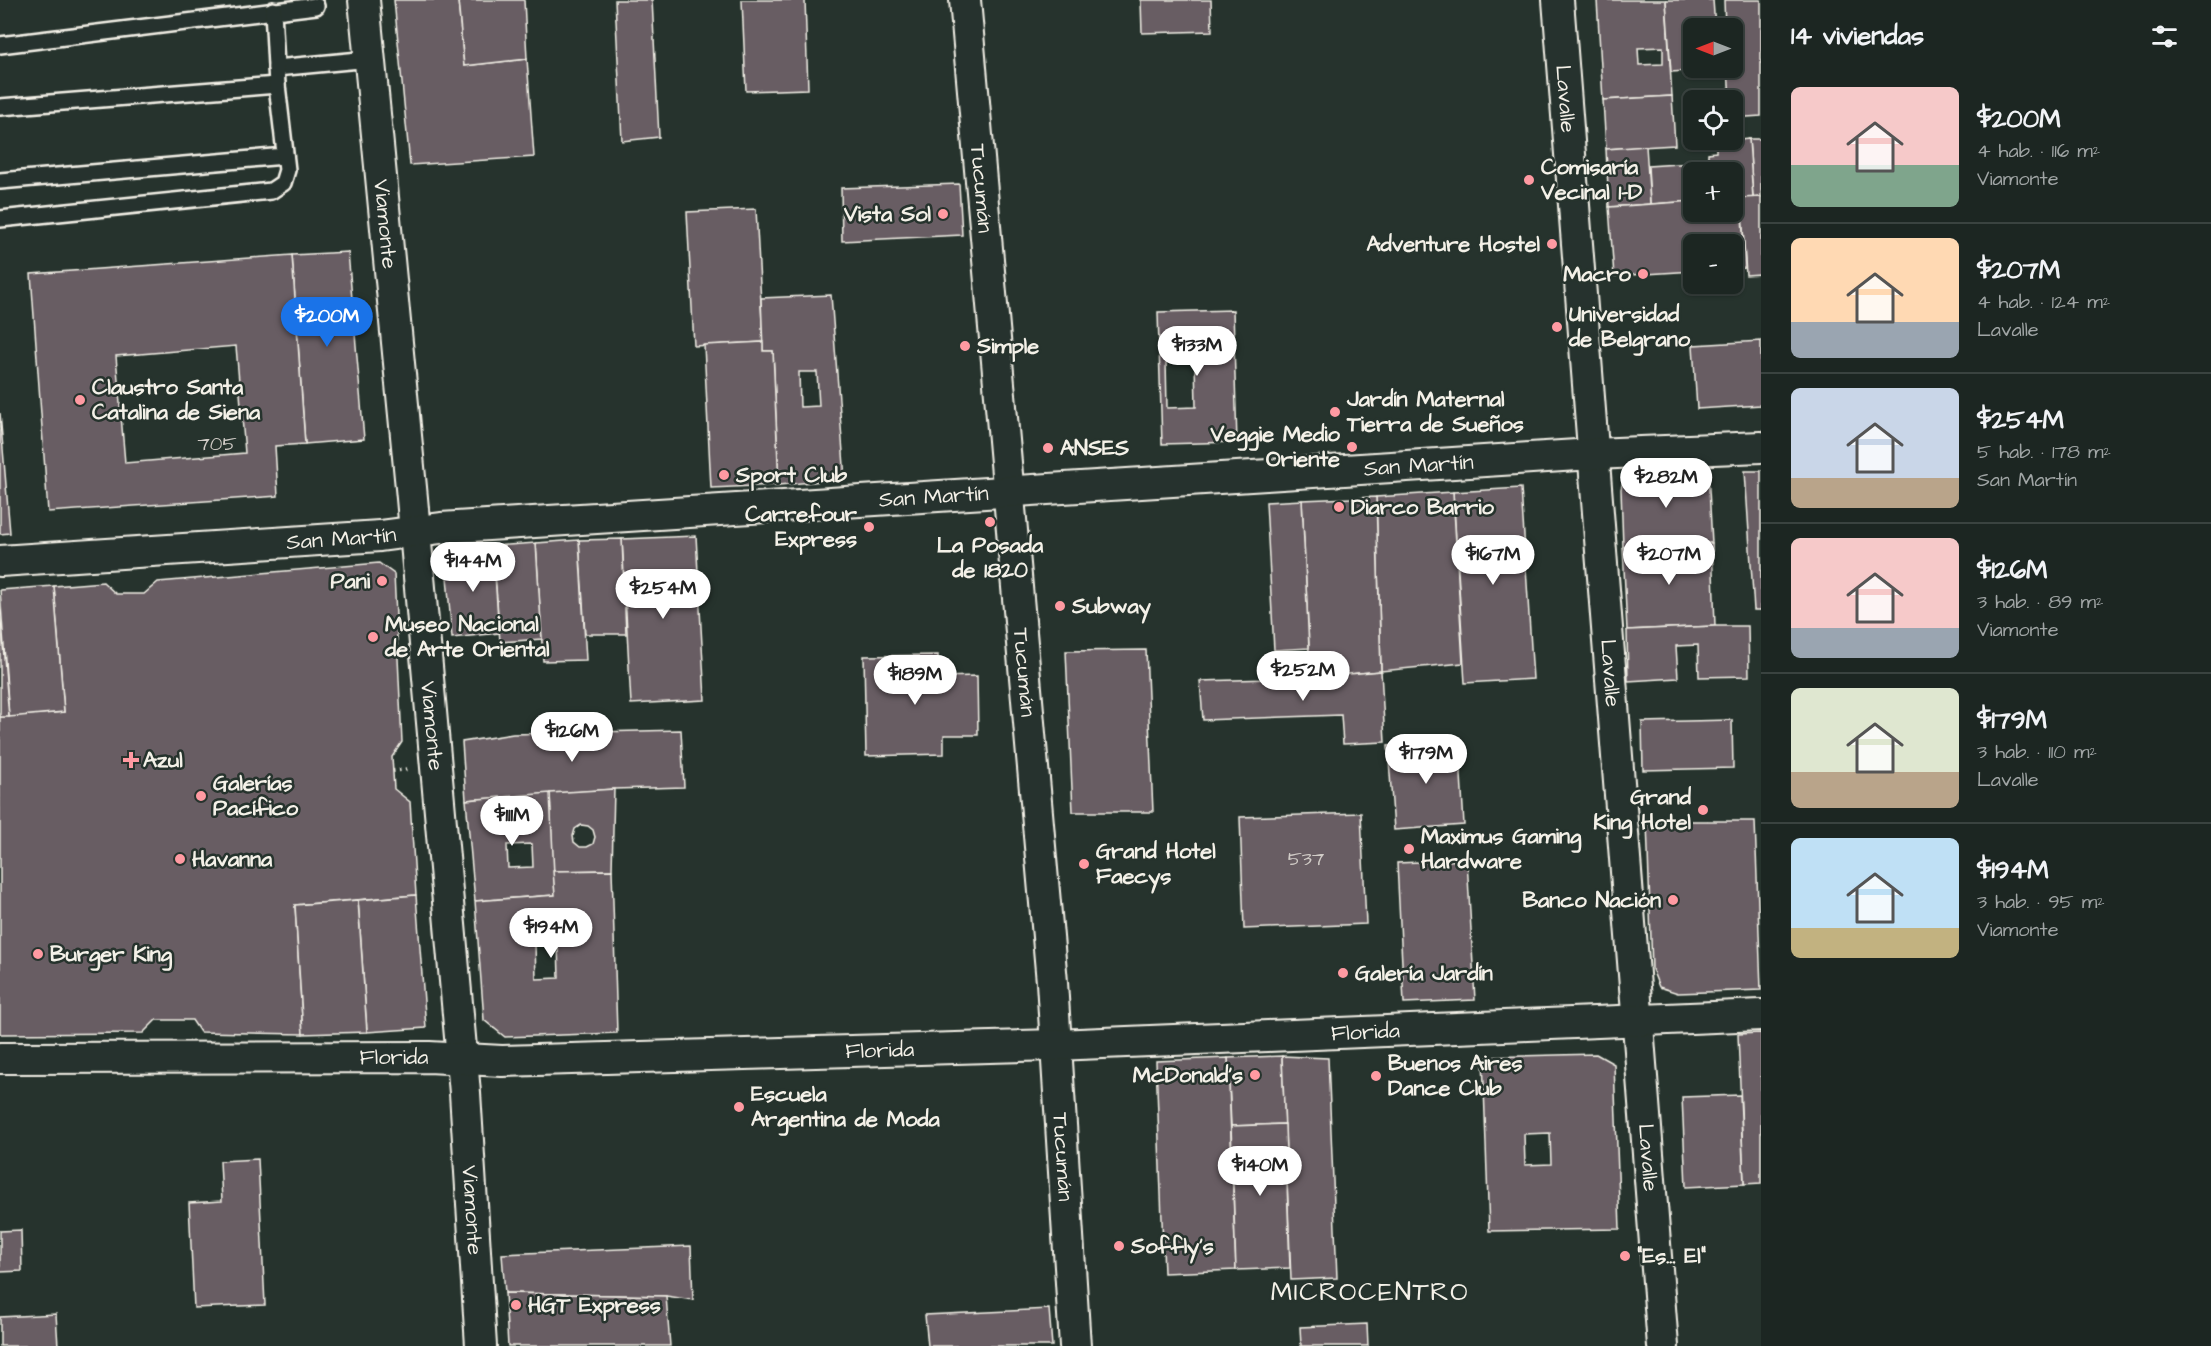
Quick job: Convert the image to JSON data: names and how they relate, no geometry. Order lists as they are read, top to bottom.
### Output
{
  "streets": {
    "street": [
      "Lavalle",
      "Tucumán",
      "Viamonte",
      "San Martín",
      "Florida"
    ]
  },
  "crossings": [
    ["Lavalle", "San Martín"],
    ["Lavalle", "Florida"],
    ["Tucumán", "San Martín"],
    ["Tucumán", "Florida"],
    ["Viamonte", "San Martín"],
    ["Viamonte", "Florida"]
  ],
  "districts": ["MICROCENTRO"],
  "places": {
    "other": [
      "Comisaría Vecinal 1-D",
      "Vista Sol",
      "Adventure Hostel",
      "Macro",
      "Universidad de Belgrano",
      "Simple",
      "Claustro Santa Catalina de Siena",
      "Jardín Maternal Tierra de Sueños",
      "Veggie Medio Oriente",
      "ANSES",
      "Sport Club",
      "Diarco Barrio",
      "La Posada de 1820",
      "Carrefour Express",
      "Pani",
      "Subway",
      "Museo Nacional de Arte Oriental",
      "Galerías Pacífico",
      "Grand King Hotel",
      "Maximus Gaming Hardware",
      "Havanna",
      "Grand Hotel Faecys",
      "Banco Nación",
      "Burger King",
      "Galería Jardín",
      "McDonald's",
      "Buenos Aires Dance Club",
      "Escuela Argentina de Moda",
      "Soffly's",
      "\"Es... El\"",
      "HGT Express"
    ],
    "health": ["Azul"]
  },
  "house_numbers": ["705", "537"],
  "north": "left",
  "page": {
    "heading": "14 viviendas",
    "map_buttons": ["+", "−"],
    "list": [
      {
        "name": "$200M",
        "note": "4 hab. · 116 m² · Viamonte"
      },
      {
        "name": "$207M",
        "note": "4 hab. · 124 m² · Lavalle"
      },
      {
        "name": "$254M",
        "note": "5 hab. · 178 m² · San Martín"
      },
      {
        "name": "$126M",
        "note": "3 hab. · 89 m² · Viamonte"
      },
      {
        "name": "$179M",
        "note": "3 hab. · 110 m² · Lavalle"
      },
      {
        "name": "$194M",
        "note": "3 hab. · 95 m² · Viamonte"
      }
    ],
    "price": [
      "$200M",
      "$133M",
      "$282M",
      "$167M",
      "$207M",
      "$144M",
      "$254M",
      "$252M",
      "$189M",
      "$126M",
      "$179M",
      "$111M",
      "$194M",
      "$140M"
    ]
  }
}
